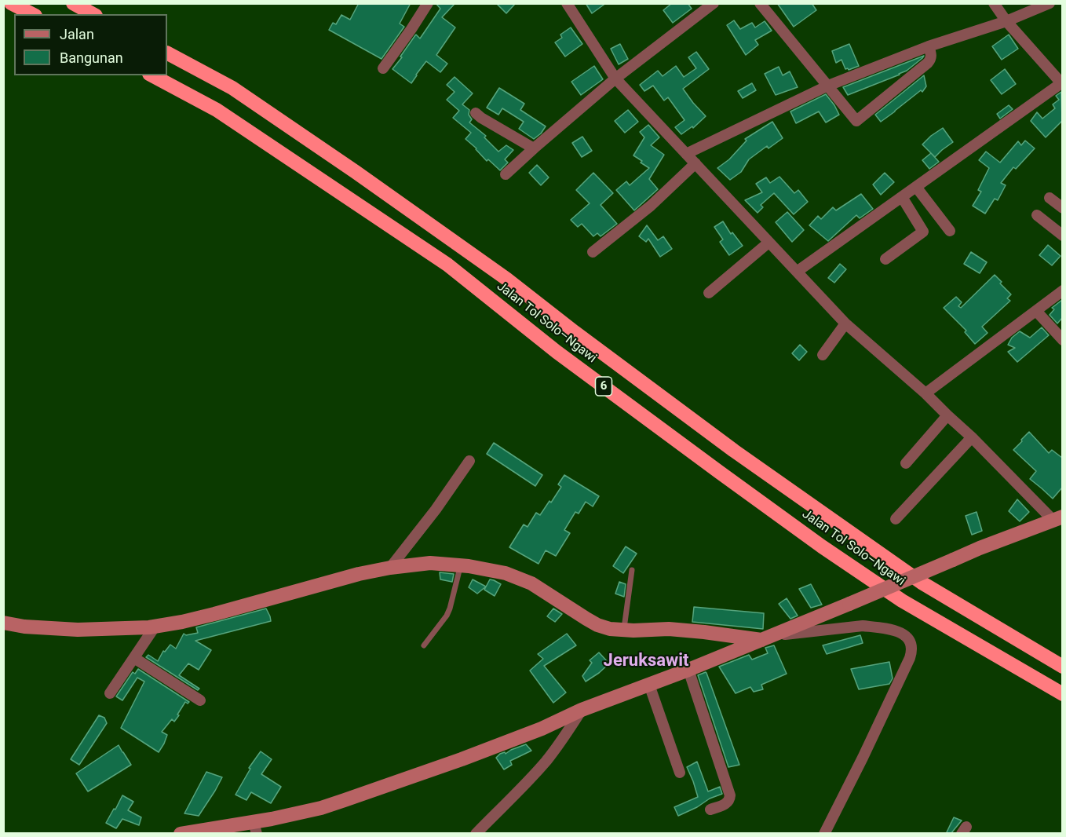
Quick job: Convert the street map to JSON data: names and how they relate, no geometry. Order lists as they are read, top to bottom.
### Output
{
  "streets": {
    "highway": ["Jalan Tol Solo–Ngawi", "6"]
  },
  "districts": ["Jeruksawit"],
  "legend": ["Jalan", "Bangunan"]
}
